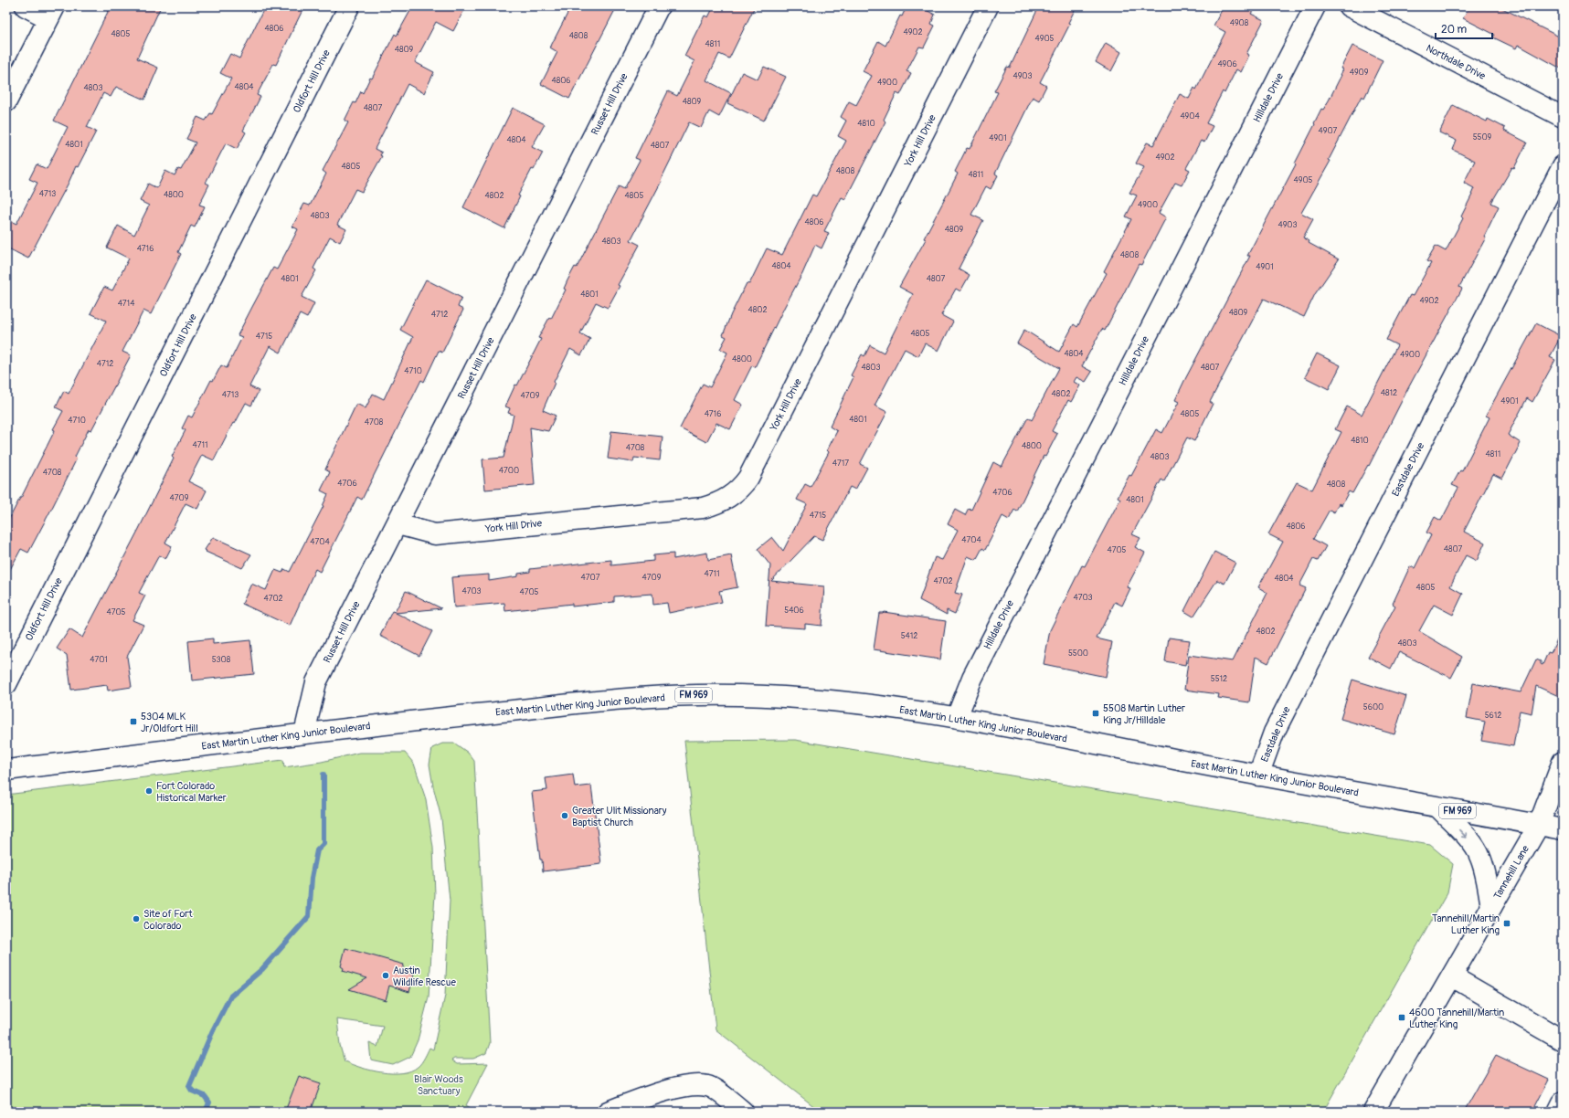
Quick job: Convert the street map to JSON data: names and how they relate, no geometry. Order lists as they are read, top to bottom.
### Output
{
  "streets": {
    "street": [
      "Northdale Drive",
      "Oldfort Hill Drive",
      "Hilldale Drive",
      "Russet Hill Drive",
      "York Hill Drive",
      "Eastdale Drive",
      "FM 969",
      "East Martin Luther King Junior Boulevard",
      "Tannehill Lane"
    ]
  },
  "crossings": [
    ["Hilldale Drive", "East Martin Luther King Junior Boulevard"],
    ["Russet Hill Drive", "York Hill Drive"],
    ["Russet Hill Drive", "East Martin Luther King Junior Boulevard"],
    ["Eastdale Drive", "East Martin Luther King Junior Boulevard"],
    ["East Martin Luther King Junior Boulevard", "Tannehill Lane"]
  ],
  "parks": ["Blair Woods Sanctuary"],
  "places": {
    "transit": [
      "5508 Martin Luther King Jr/Hilldale",
      "5304 MLK Jr/Oldfort Hill",
      "Tannehill/Martin Luther King",
      "4600 Tannehill/Martin Luther King"
    ],
    "other": [
      "Fort Colorado Historical Marker",
      "Greater Ulit Missionary Baptist Church",
      "Site of Fort Colorado",
      "Austin Wildlife Rescue"
    ]
  },
  "house_numbers": [
    "4908",
    "4806",
    "4902",
    "4805",
    "4808",
    "4905",
    "4811",
    "4809",
    "4906",
    "4909",
    "4903",
    "4806",
    "4900",
    "4804",
    "4803",
    "4809",
    "4807",
    "4904",
    "4810",
    "4907",
    "5509",
    "4901",
    "4804",
    "4801",
    "4807",
    "4902",
    "4805",
    "4808",
    "4811",
    "4905",
    "4713",
    "4800",
    "4802",
    "4805",
    "4900",
    "4803",
    "4806",
    "4903",
    "4809",
    "4803",
    "4716",
    "4808",
    "4804",
    "4901",
    "4801",
    "4807",
    "4801",
    "4902",
    "4714",
    "4802",
    "4809",
    "4712",
    "4805",
    "4715",
    "4804",
    "4900",
    "4800",
    "4712",
    "4803",
    "4807",
    "4710",
    "4812",
    "4802",
    "4713",
    "4709",
    "4901",
    "4716",
    "4805",
    "4801",
    "4710",
    "4708",
    "4810",
    "4711",
    "4800",
    "4708",
    "4811",
    "4803",
    "4717",
    "4700",
    "4708",
    "4706",
    "4808",
    "4706",
    "4709",
    "4801",
    "4715",
    "4806",
    "4704",
    "4704",
    "4807",
    "4705",
    "4711",
    "4707",
    "4709",
    "4804",
    "4702",
    "4805",
    "4703",
    "4705",
    "4703",
    "4702",
    "5406",
    "4705",
    "4802",
    "5412",
    "4803",
    "5500",
    "4701",
    "5308",
    "5512",
    "5600",
    "5612"
  ],
  "scale_bar": "20 m"
}
